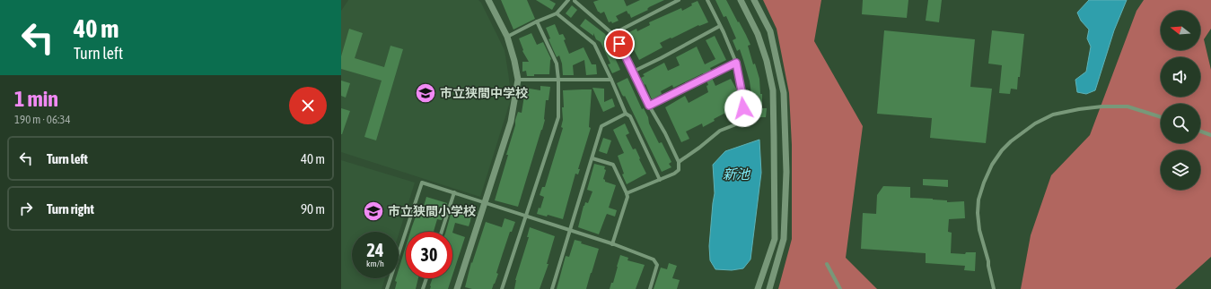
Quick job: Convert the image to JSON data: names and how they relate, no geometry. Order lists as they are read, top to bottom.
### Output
{
  "water": ["新池"],
  "places": {
    "school or university": ["市立狭間中学校", "市立狭間小学校"]
  },
  "north": "left",
  "page": {
    "turn": ["40 m", "Turn left"],
    "heading": ["1 min", "190 m · 06:34"],
    "list": [
      {
        "name": "Turn left",
        "value": "40 m"
      },
      {
        "name": "Turn right",
        "value": "90 m"
      }
    ],
    "speed": "24 km/h",
    "limit": "30"
  }
}
